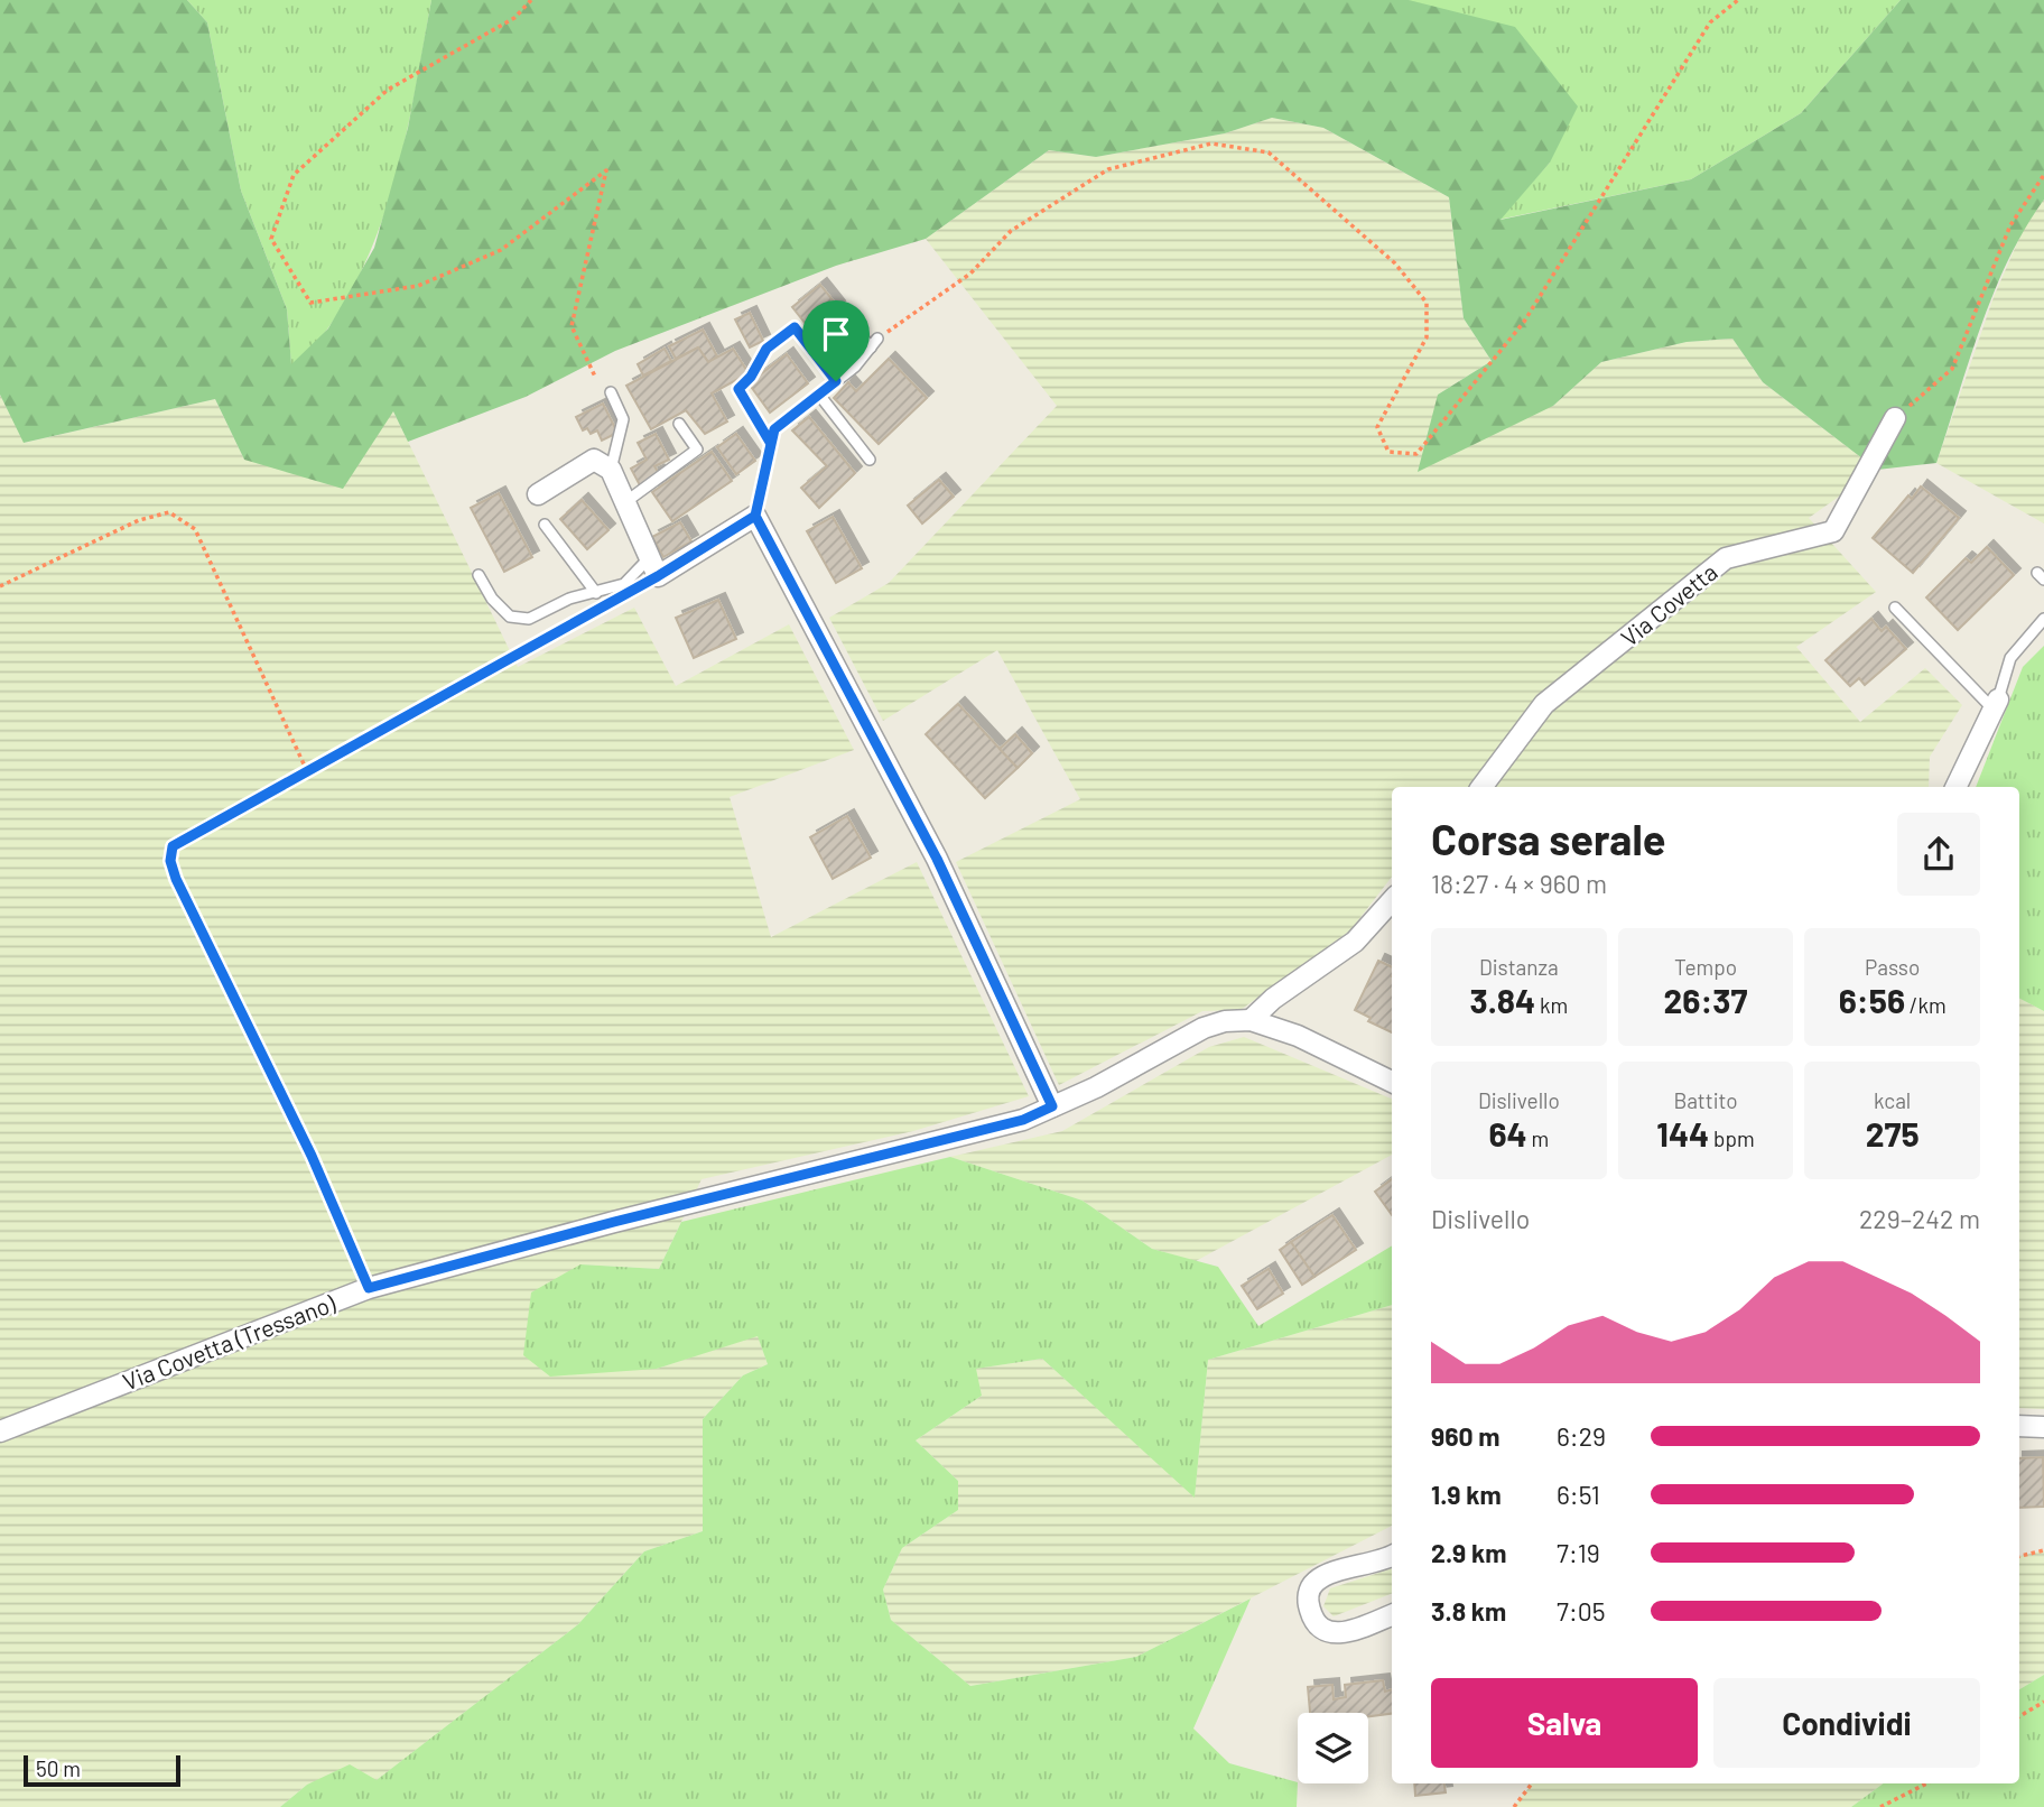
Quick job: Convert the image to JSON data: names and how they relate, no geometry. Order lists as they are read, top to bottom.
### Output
{
  "streets": {
    "street": ["Via Covetta", "Via Covetta (Tressano)"]
  },
  "scale_bar": "50 m",
  "page": {
    "heading": ["Corsa serale", "18:27 · 4 × 960 m"],
    "stats": [
      ["Distanza", "3.84 km"],
      ["Tempo", "26:37"],
      ["Passo", "6:56 /km"],
      ["Dislivello", "64 m"],
      ["Battito", "144 bpm"],
      ["kcal", "275"]
    ],
    "chart": ["Dislivello", "229–242 m"],
    "list": [
      {
        "name": "960 m",
        "note": "6:29"
      },
      {
        "name": "1.9 km",
        "note": "6:51"
      },
      {
        "name": "2.9 km",
        "note": "7:19"
      },
      {
        "name": "3.8 km",
        "note": "7:05"
      }
    ],
    "buttons": ["Salva", "Condividi"],
    "scale": "50 m"
  }
}
